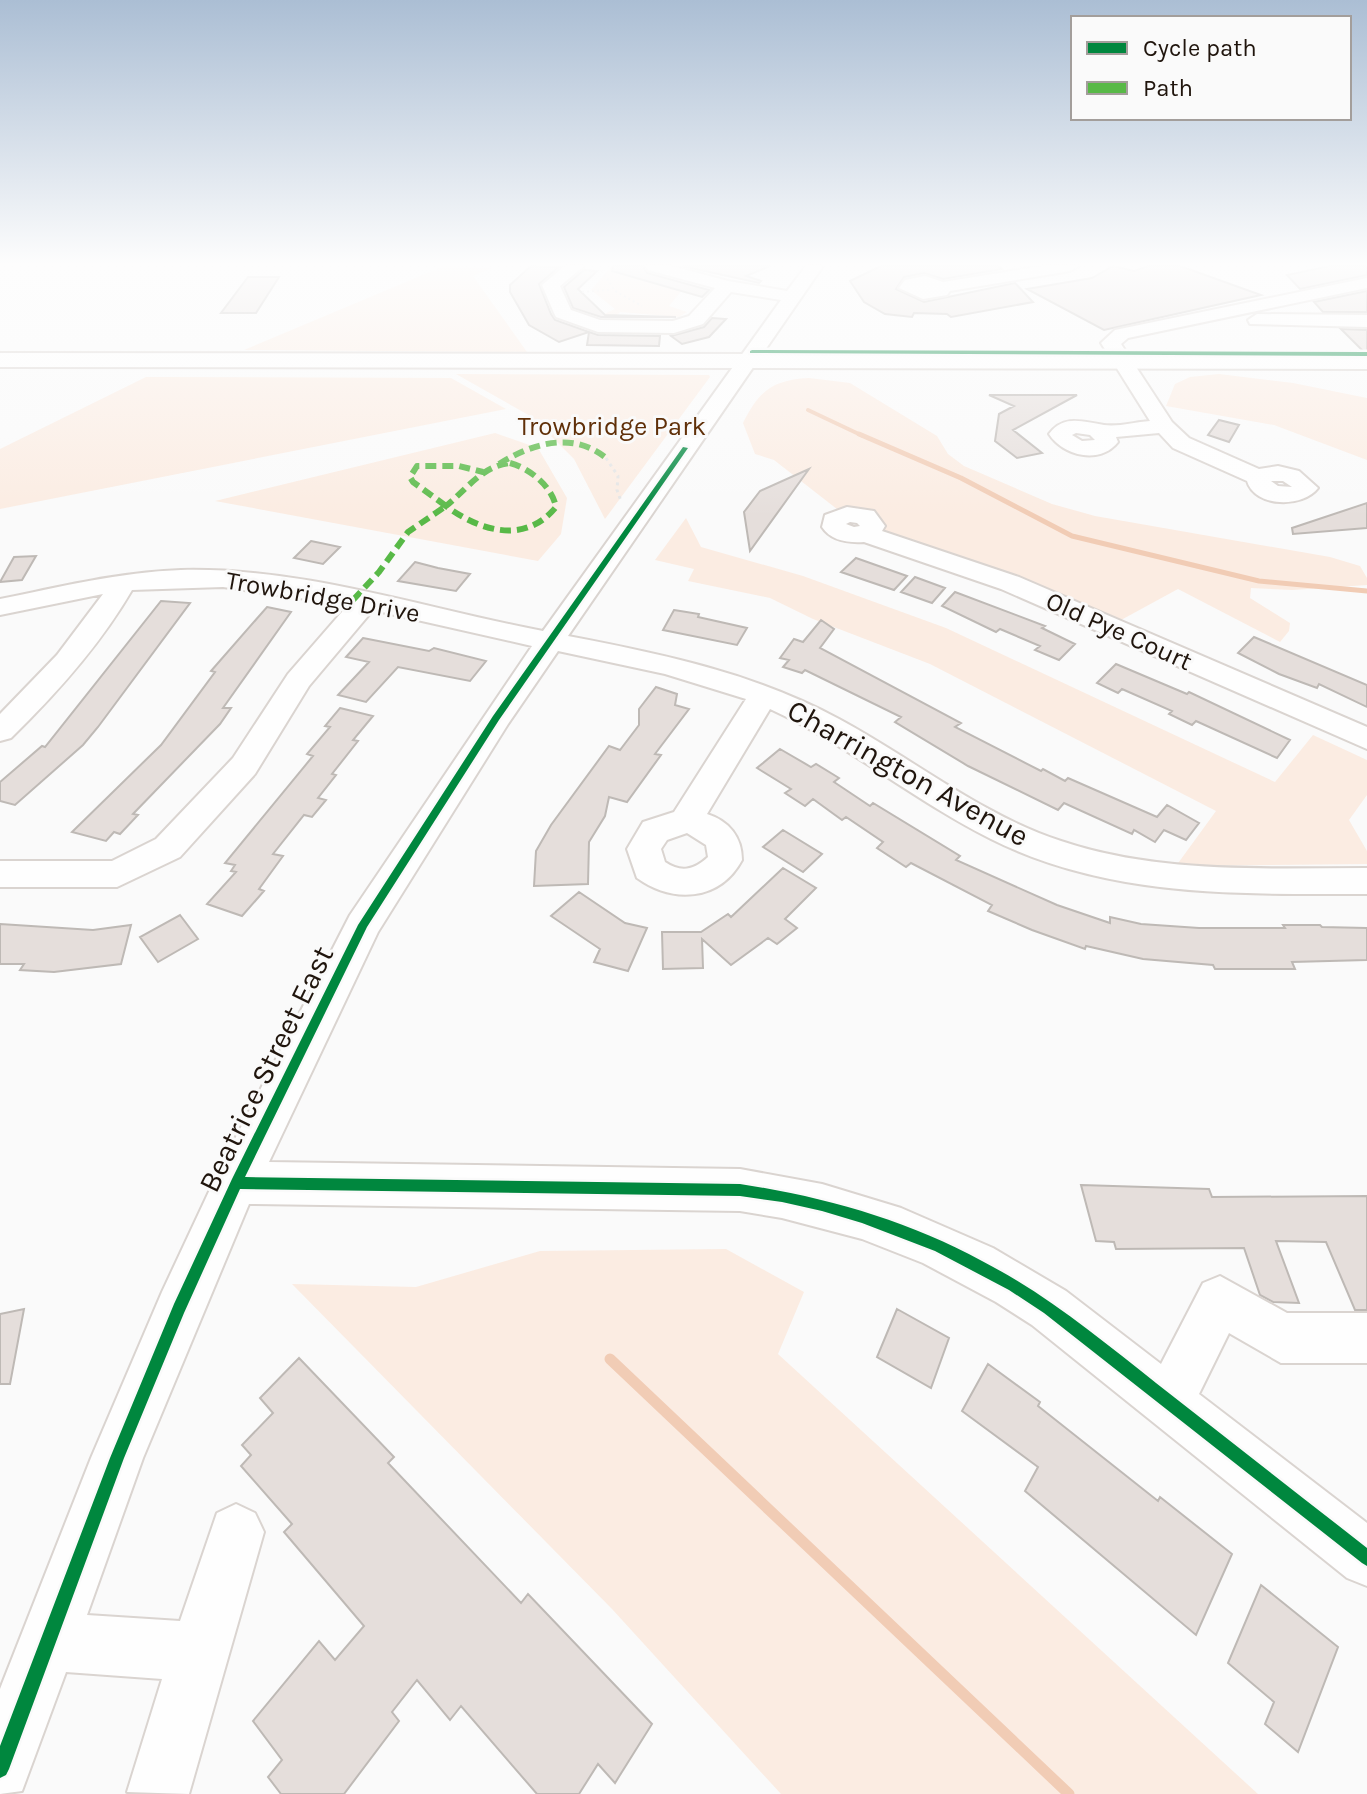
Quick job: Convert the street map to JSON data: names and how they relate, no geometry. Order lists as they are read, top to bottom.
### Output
{
  "streets": {
    "street": [
      "Trowbridge Drive",
      "Old Pye Court",
      "Charrington Avenue",
      "Beatrice Street East"
    ]
  },
  "crossings": [
    ["Trowbridge Drive", "Charrington Avenue"],
    ["Trowbridge Drive", "Beatrice Street East"],
    ["Charrington Avenue", "Beatrice Street East"]
  ],
  "parks": ["Trowbridge Park"],
  "legend": ["Cycle path", "Path"]
}
